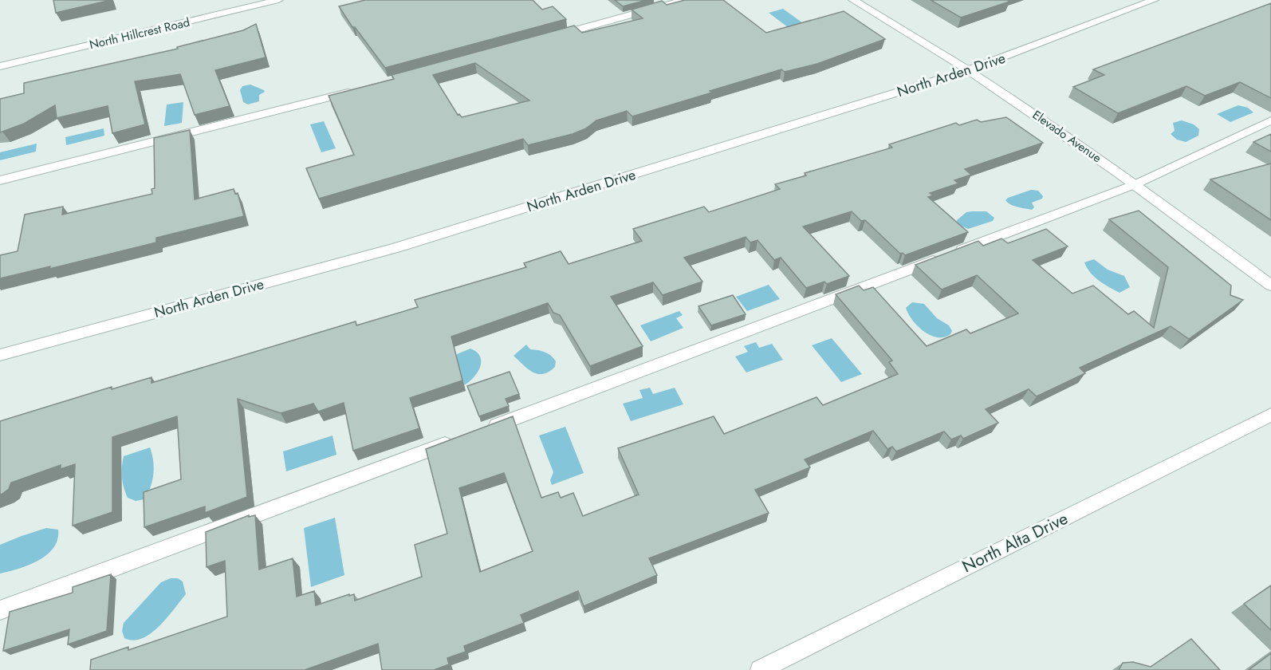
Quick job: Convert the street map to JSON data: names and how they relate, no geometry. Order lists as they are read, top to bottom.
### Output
{
  "streets": {
    "street": [
      "North Hillcrest Road",
      "North Arden Drive",
      "Elevado Avenue",
      "North Alta Drive"
    ]
  },
  "crossings": [
    ["North Arden Drive", "Elevado Avenue"]
  ]
}
